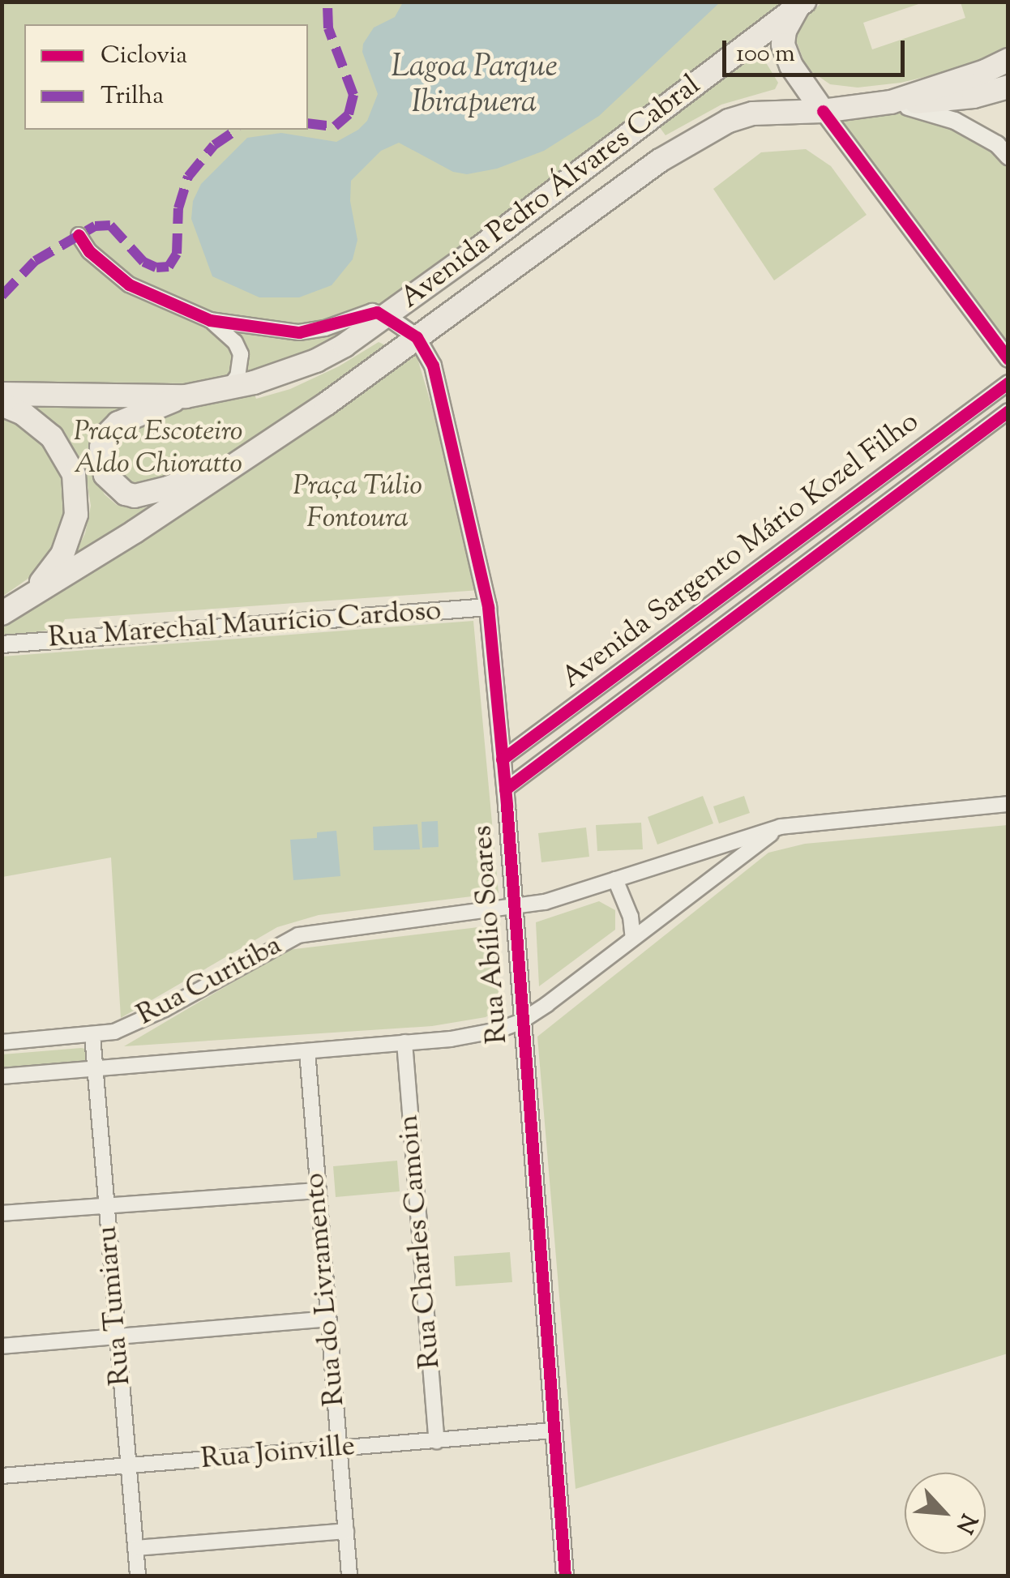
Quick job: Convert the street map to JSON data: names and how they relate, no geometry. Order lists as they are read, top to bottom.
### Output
{
  "streets": {
    "main road": ["Avenida Pedro Álvares Cabral"],
    "street": [
      "Avenida Sargento Mário Kozel Filho",
      "Rua Marechal Maurício Cardoso",
      "Rua Abílio Soares",
      "Rua Curitiba",
      "Rua Charles Camoin",
      "Rua do Livramento",
      "Rua Tumiaru",
      "Rua Joinville"
    ]
  },
  "crossings": [
    ["Avenida Pedro Álvares Cabral", "Rua Abílio Soares"],
    ["Avenida Sargento Mário Kozel Filho", "Rua Abílio Soares"],
    ["Rua Marechal Maurício Cardoso", "Rua Abílio Soares"],
    ["Rua Abílio Soares", "Rua Curitiba"],
    ["Rua Abílio Soares", "Rua Joinville"],
    ["Rua Curitiba", "Rua Charles Camoin"],
    ["Rua Curitiba", "Rua do Livramento"],
    ["Rua Curitiba", "Rua Tumiaru"],
    ["Rua Charles Camoin", "Rua Joinville"],
    ["Rua do Livramento", "Rua Joinville"],
    ["Rua Tumiaru", "Rua Joinville"]
  ],
  "water": ["Lagoa Parque Ibirapuera"],
  "parks": ["Praça Escoteiro Aldo Chioratto", "Praça Túlio Fontoura"],
  "legend": ["Ciclovia", "Trilha"],
  "scale_bar": "100 m",
  "north": "bottom right"
}
